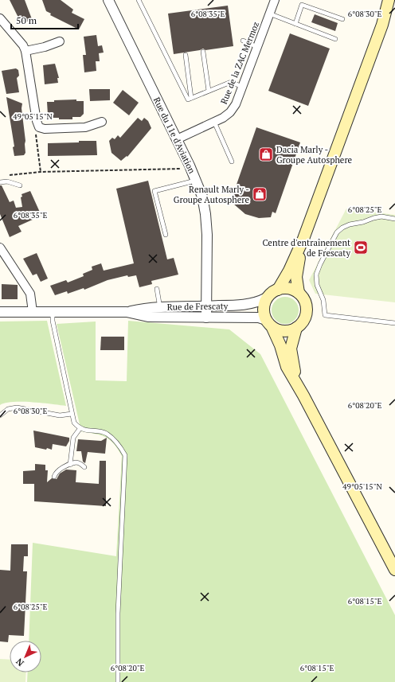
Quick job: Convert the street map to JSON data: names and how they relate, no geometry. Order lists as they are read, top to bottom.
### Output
{
  "streets": {
    "street": ["Rue de la ZAC Mermoz", "Rue du 11e d'Aviation", "Rue de Frescaty"]
  },
  "crossings": [
    ["Rue de la ZAC Mermoz", "Rue du 11e d'Aviation"],
    ["Rue du 11e d'Aviation", "Rue de Frescaty"]
  ],
  "places": {
    "shop": ["Dacia Marly - Groupe Autosphere", "Renault Marly - Groupe Autosphere"],
    "sports": ["Centre d'entraînement de Frescaty"]
  },
  "scale_bar": "50 m",
  "north": "bottom left",
  "coordinates": [
    "6°08'30\"E",
    "6°08'35\"E",
    "49°05'15\"N",
    "6°08'25\"E",
    "6°08'20\"E",
    "6°08'15\"E"
  ]
}
